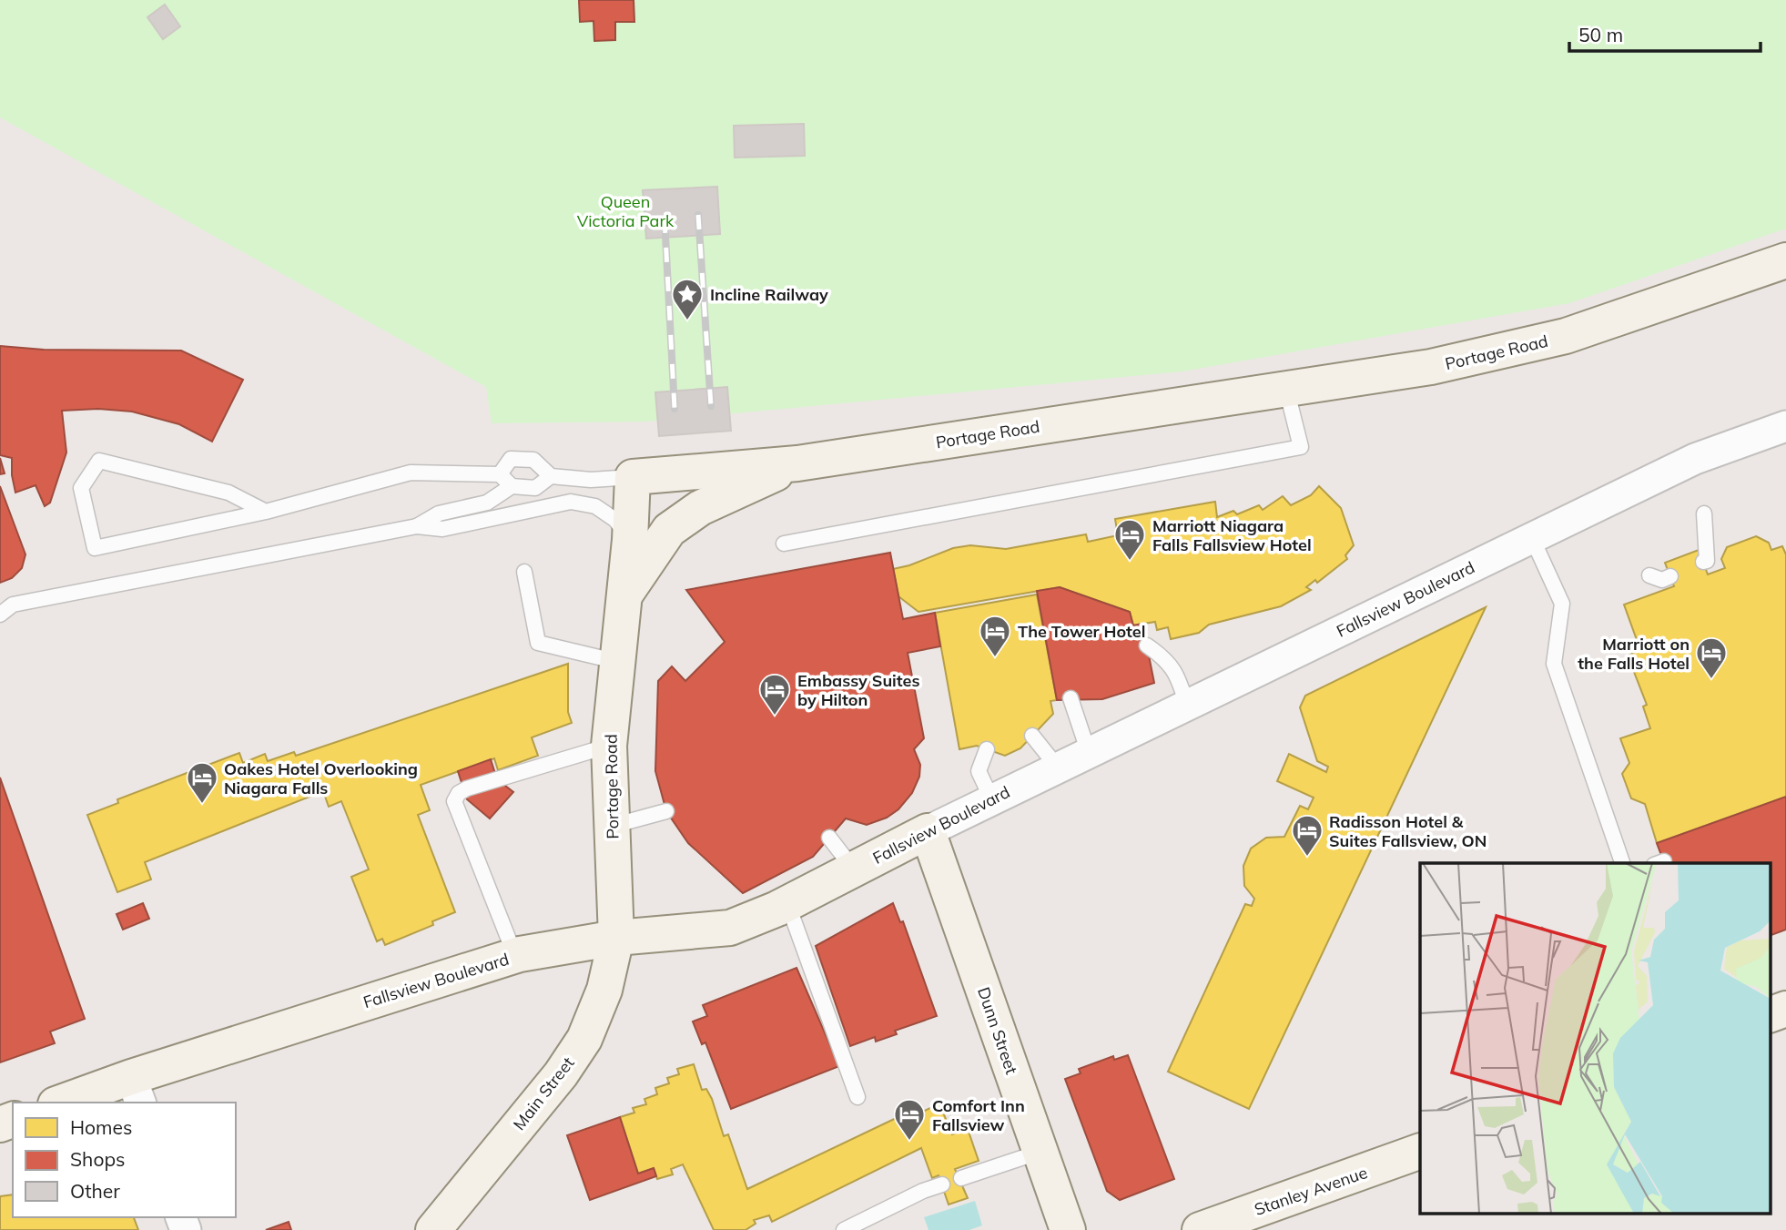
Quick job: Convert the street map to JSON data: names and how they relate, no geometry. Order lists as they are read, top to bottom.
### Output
{
  "streets": {
    "main road": [
      "Portage Road",
      "Fallsview Boulevard",
      "Dunn Street",
      "Main Street",
      "Stanley Avenue"
    ]
  },
  "crossings": [
    ["Portage Road", "Fallsview Boulevard"],
    ["Portage Road", "Main Street"],
    ["Fallsview Boulevard", "Dunn Street"],
    ["Fallsview Boulevard", "Main Street"]
  ],
  "parks": ["Queen Victoria Park"],
  "places": {
    "place": ["Incline Railway"],
    "hotel": [
      "Marriott Niagara Falls Fallsview Hotel",
      "The Tower Hotel",
      "Marriott on the Falls Hotel",
      "Embassy Suites by Hilton",
      "Oakes Hotel Overlooking Niagara Falls",
      "Radisson Hotel & Suites Fallsview, ON",
      "Comfort Inn Fallsview"
    ]
  },
  "legend": ["Homes", "Shops", "Other"],
  "scale_bar": "50 m"
}
